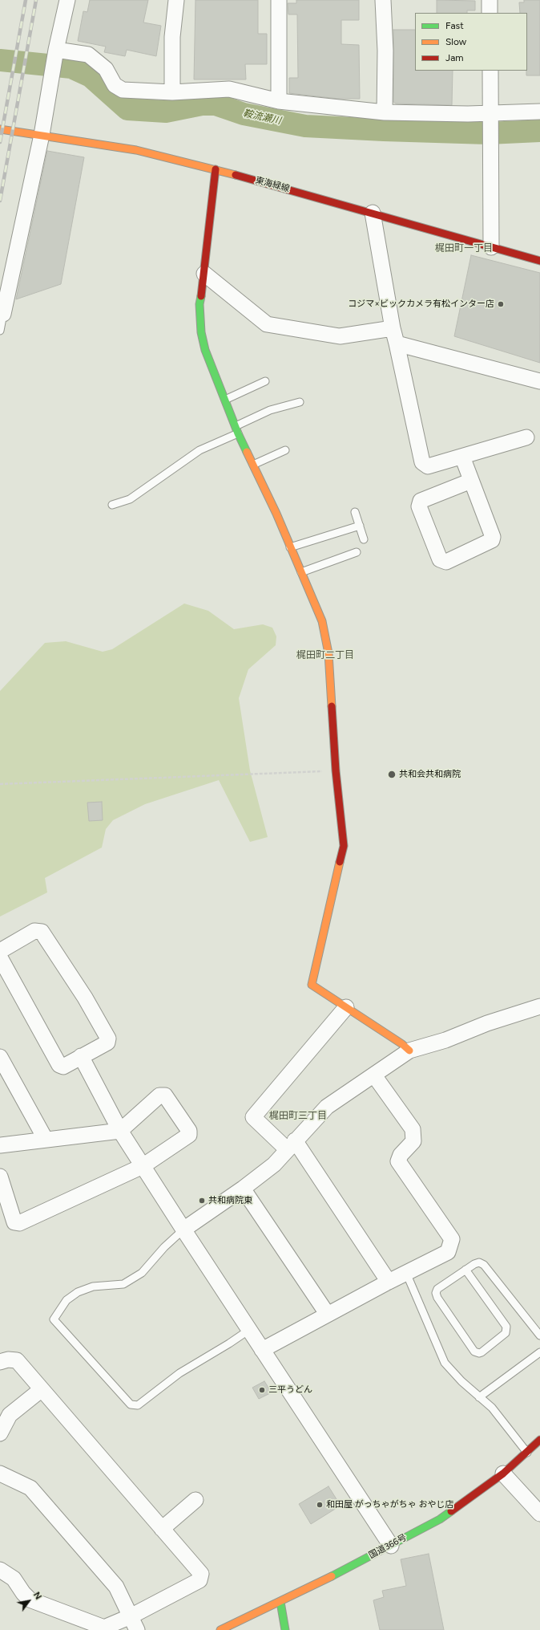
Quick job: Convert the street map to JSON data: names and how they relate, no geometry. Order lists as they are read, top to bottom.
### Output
{
  "streets": {
    "main road": ["東海緑線", "国道366号"]
  },
  "districts": ["梶田町一丁目", "梶田町二丁目", "梶田町三丁目"],
  "water": ["鞍流瀬川"],
  "places": [
    "コジマ×ビックカメラ有松インター店",
    "共和会共和病院",
    "共和病院東",
    "三平うどん",
    "和田屋 がっちゃがちゃ おやじ店"
  ],
  "legend": ["Fast", "Slow", "Jam"],
  "north": "top right"
}
